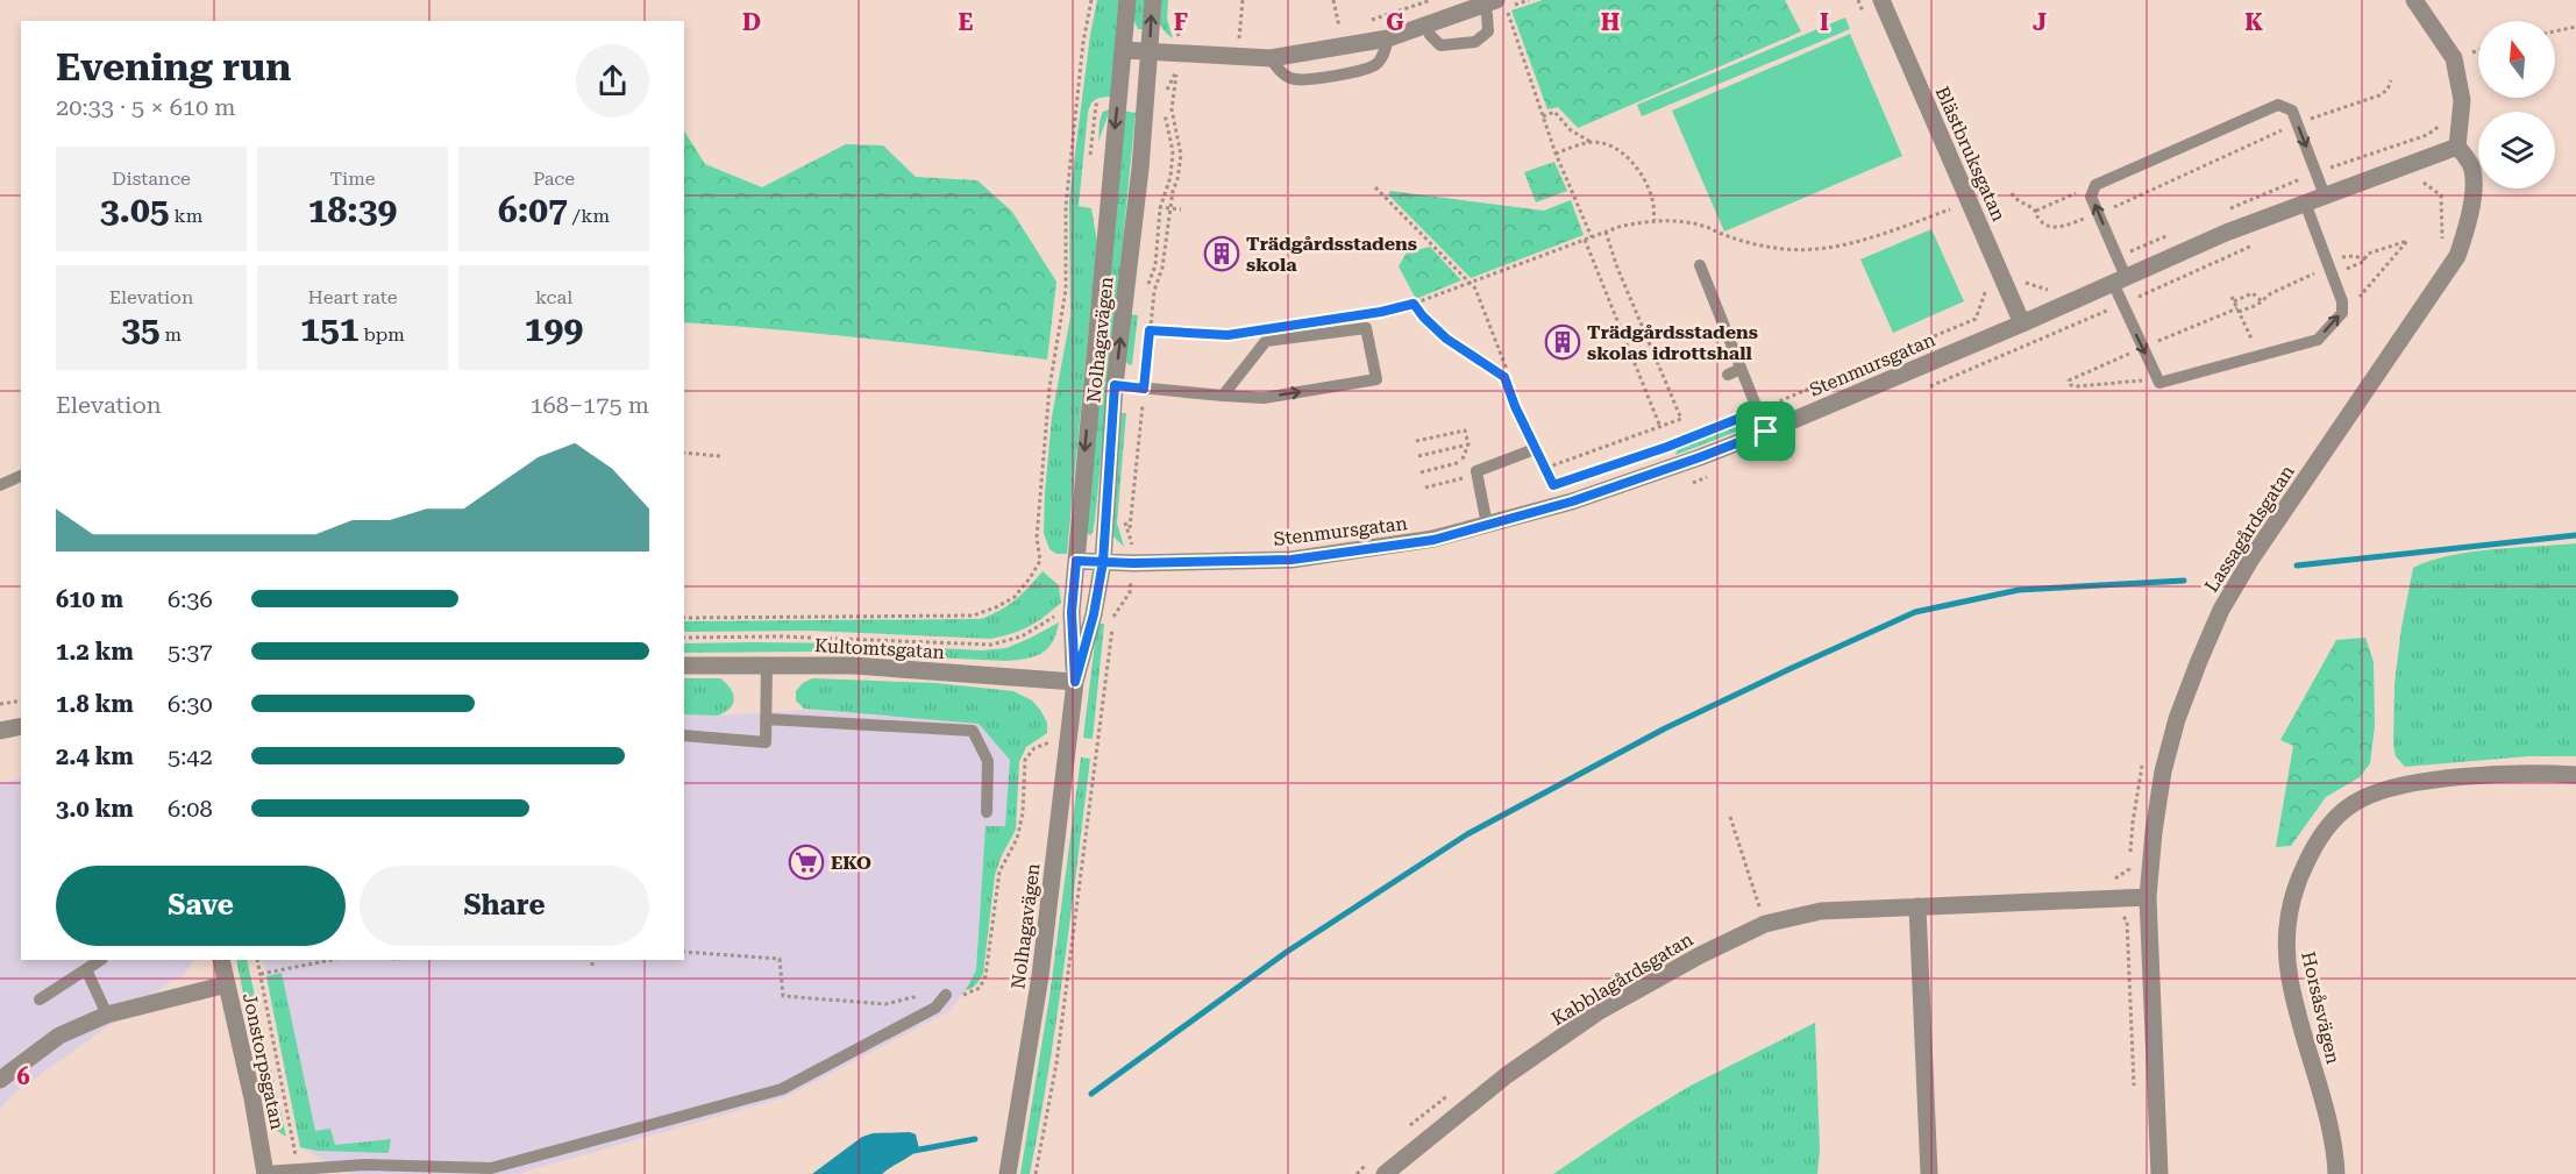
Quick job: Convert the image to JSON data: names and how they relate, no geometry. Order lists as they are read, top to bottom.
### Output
{
  "streets": {
    "street": [
      "Blästbruksgatan",
      "Nolhagavägen",
      "Stenmursgatan",
      "Lassagårdsgatan",
      "Kultomtsgatan",
      "Kabblagårdsgatan",
      "Horsåsvägen",
      "Jonstorpsgatan"
    ]
  },
  "crossings": [
    ["Blästbruksgatan", "Stenmursgatan"],
    ["Nolhagavägen", "Stenmursgatan"],
    ["Nolhagavägen", "Kultomtsgatan"],
    ["Stenmursgatan", "Lassagårdsgatan"],
    ["Lassagårdsgatan", "Kabblagårdsgatan"]
  ],
  "places": {
    "building": ["Trädgårdsstadens skola", "Trädgårdsstadens skolas idrottshall"],
    "supermarket": ["EKO"]
  },
  "north": "top",
  "page": {
    "heading": ["Evening run", "20:33 · 5 × 610 m"],
    "stats": [
      ["Distance", "3.05 km"],
      ["Time", "18:39"],
      ["Pace", "6:07 /km"],
      ["Elevation", "35 m"],
      ["Heart rate", "151 bpm"],
      ["kcal", "199"]
    ],
    "chart": ["Elevation", "168–175 m"],
    "list": [
      {
        "name": "610 m",
        "note": "6:36"
      },
      {
        "name": "1.2 km",
        "note": "5:37"
      },
      {
        "name": "1.8 km",
        "note": "6:30"
      },
      {
        "name": "2.4 km",
        "note": "5:42"
      },
      {
        "name": "3.0 km",
        "note": "6:08"
      }
    ],
    "buttons": ["Save", "Share"]
  },
  "grid": {
    "columns": [
      "D",
      "E",
      "F",
      "G",
      "H",
      "I",
      "J",
      "K"
    ],
    "rows": ["6"]
  }
}
